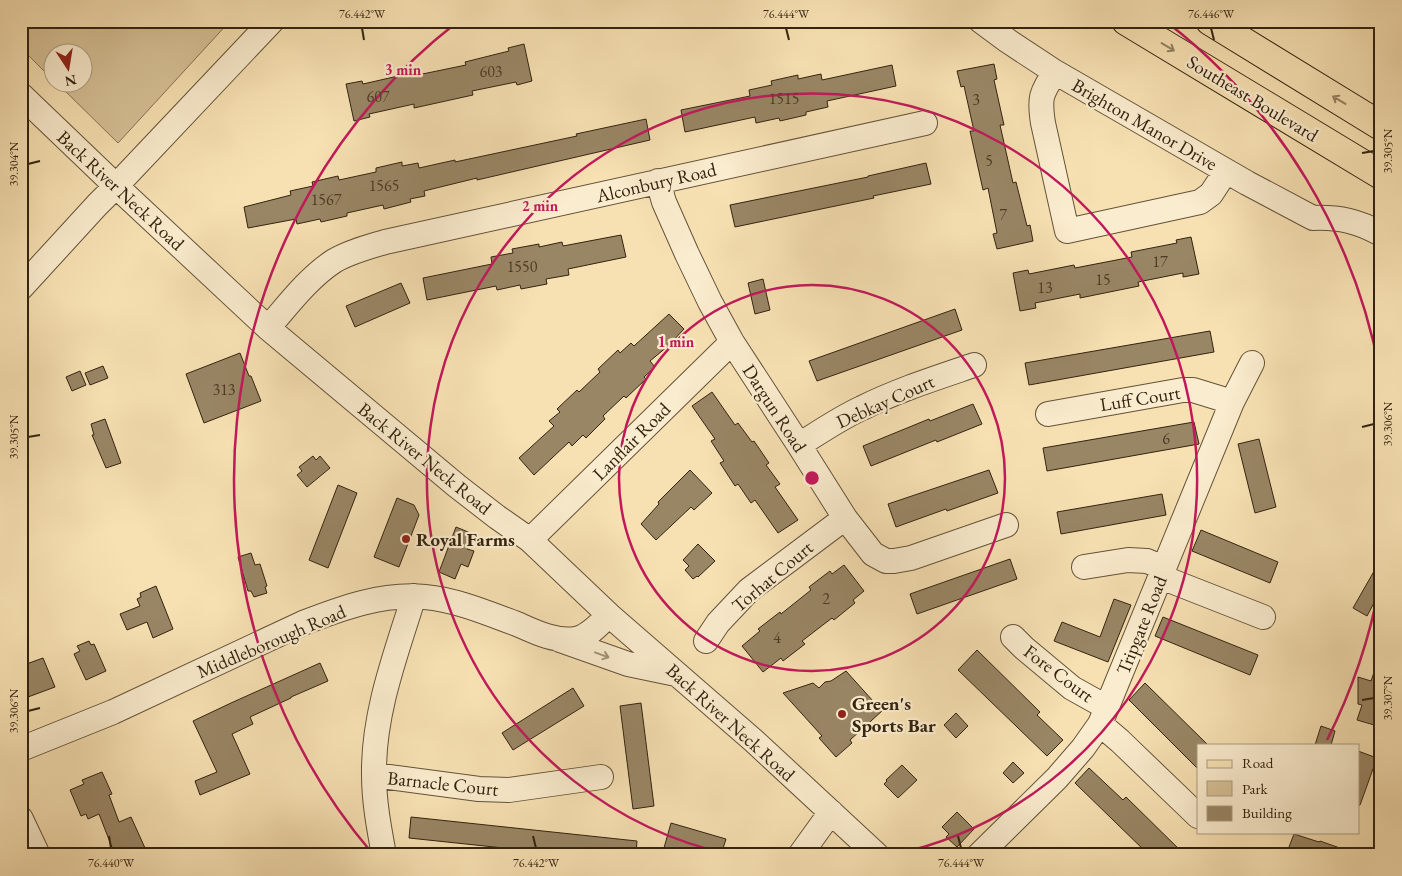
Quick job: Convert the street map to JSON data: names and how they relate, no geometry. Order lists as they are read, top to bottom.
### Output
{
  "streets": {
    "main road": ["Southeast Boulevard"],
    "street": [
      "Brighton Manor Drive",
      "Alconbury Road",
      "Back River Neck Road",
      "Luff Court",
      "Debkay Court",
      "Dargun Road",
      "Lanflair Road",
      "Torhat Court",
      "Tripgate Road",
      "Middleborough Road",
      "Fore Court",
      "Barnacle Court"
    ]
  },
  "crossings": [
    ["Alconbury Road", "Back River Neck Road"],
    ["Alconbury Road", "Dargun Road"],
    ["Back River Neck Road", "Lanflair Road"],
    ["Back River Neck Road", "Middleborough Road"],
    ["Luff Court", "Tripgate Road"],
    ["Debkay Court", "Dargun Road"],
    ["Dargun Road", "Lanflair Road"],
    ["Dargun Road", "Torhat Court"],
    ["Tripgate Road", "Fore Court"]
  ],
  "places": ["Royal Farms", "Green's Sports Bar"],
  "house_numbers": [
    "603",
    "607",
    "1515",
    "3",
    "5",
    "1565",
    "1567",
    "7",
    "17",
    "1550",
    "15",
    "13",
    "313",
    "6",
    "2",
    "4"
  ],
  "legend": ["Road", "Park", "Building"],
  "north": "bottom",
  "coordinates": [
    "76.442°W",
    "76.444°W",
    "76.446°W",
    "39.305°N",
    "39.304°N",
    "39.306°N",
    "39.307°N",
    "76.440°W"
  ],
  "rings": ["3 min", "2 min", "1 min"]
}
